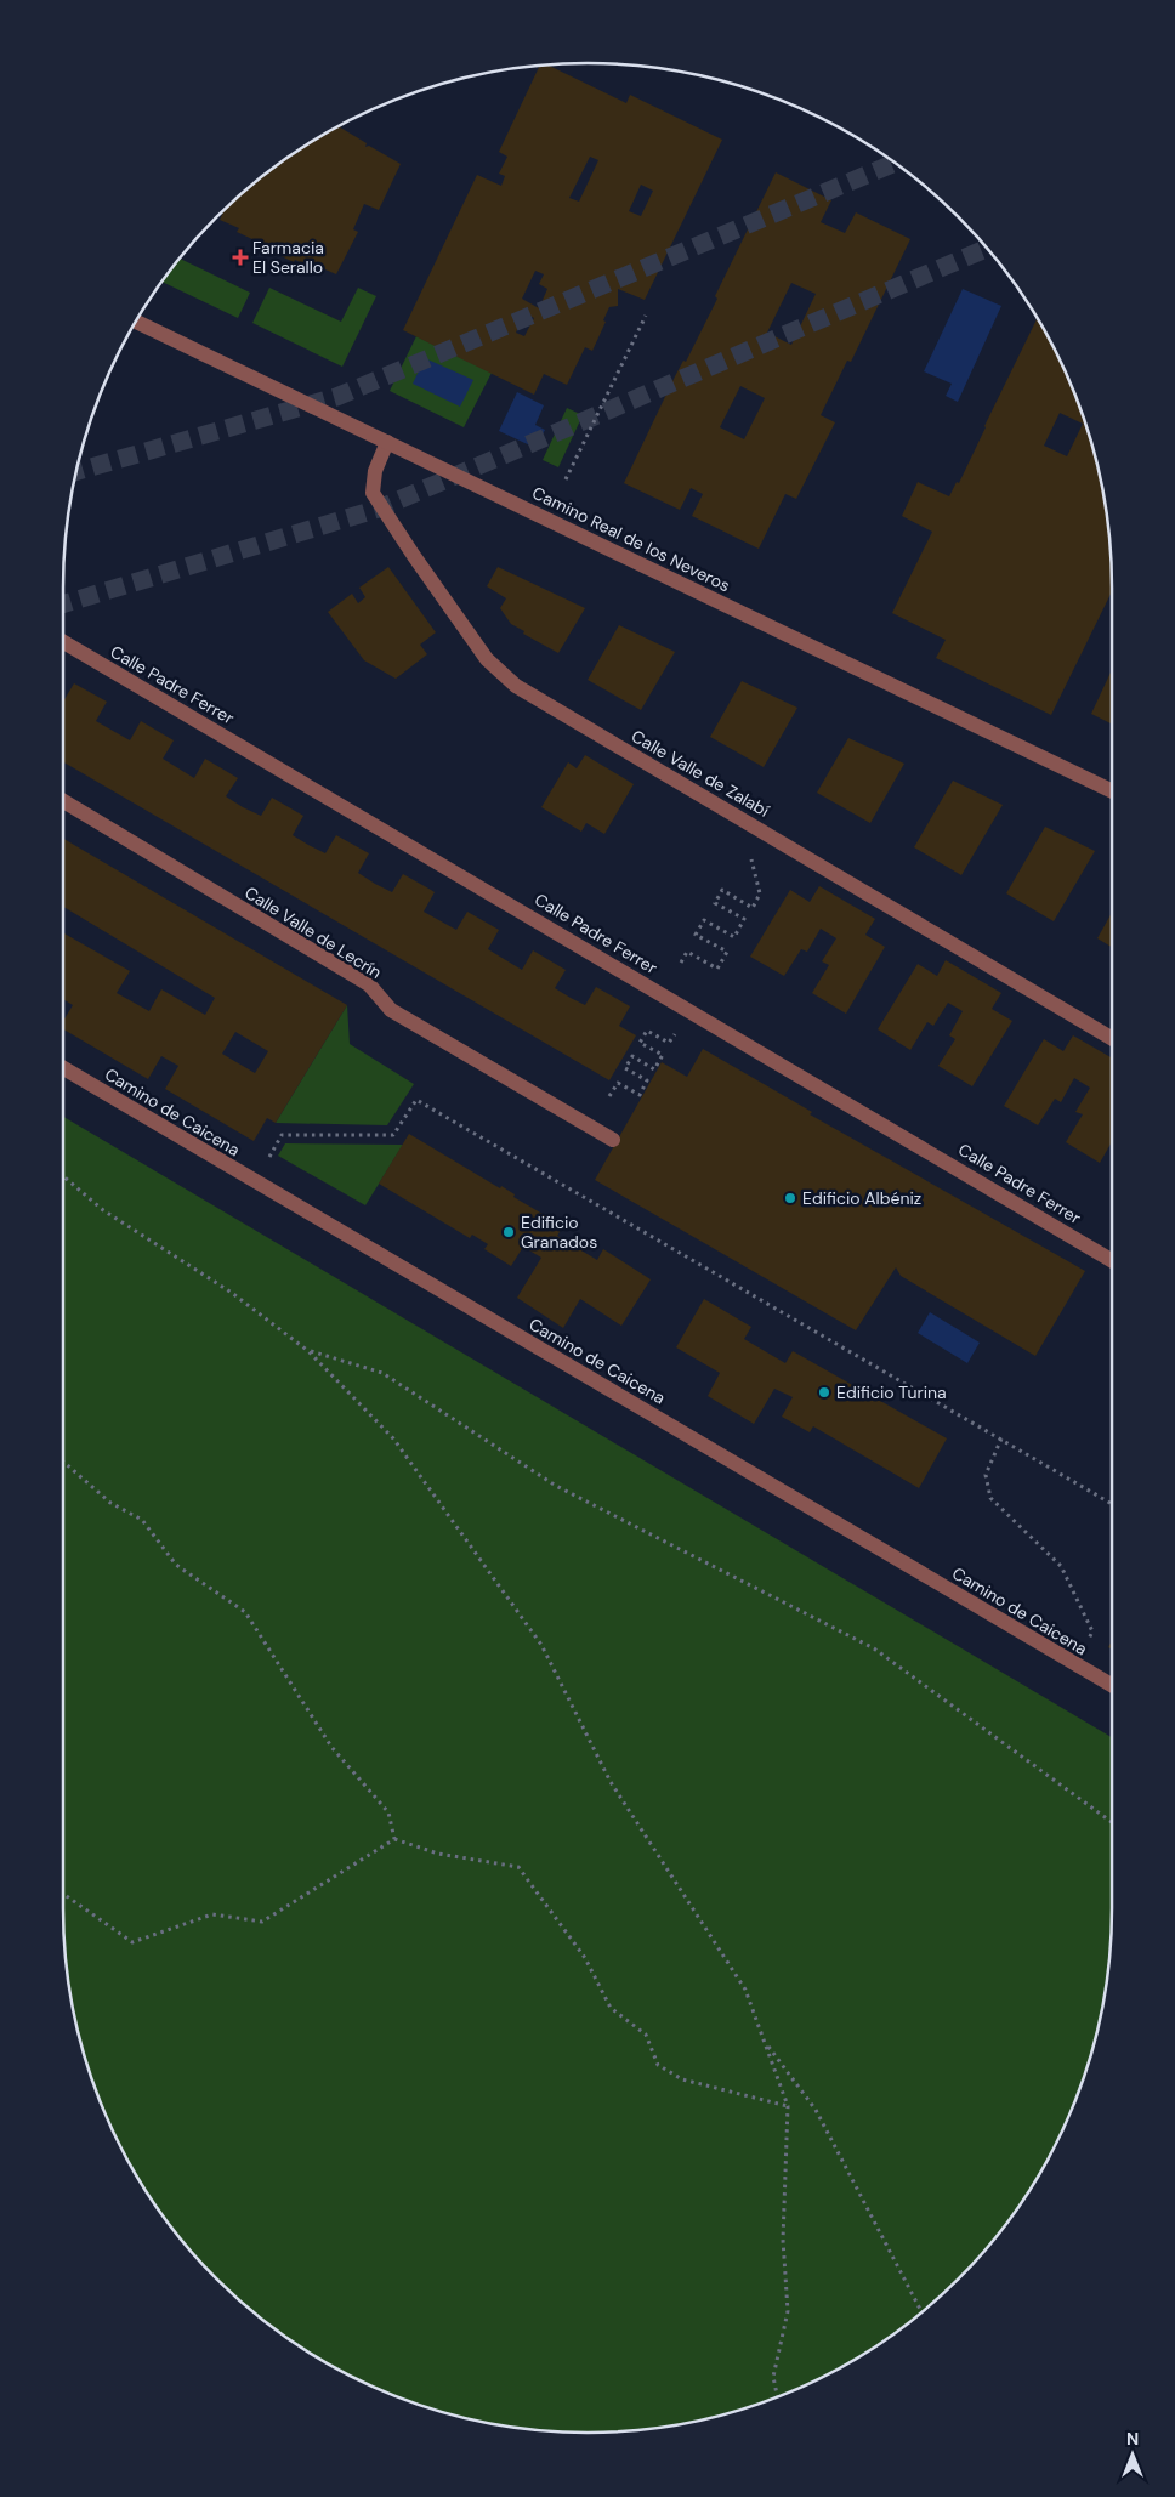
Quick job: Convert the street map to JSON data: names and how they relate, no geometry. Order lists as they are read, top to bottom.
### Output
{
  "streets": {
    "street": [
      "Camino Real de los Neveros",
      "Calle Padre Ferrer",
      "Calle Valle de Zalabí",
      "Calle Valle de Lecrín",
      "Camino de Caicena"
    ]
  },
  "crossings": [
    ["Camino Real de los Neveros", "Calle Valle de Zalabí"]
  ],
  "places": {
    "health": ["Farmacia El Serallo"],
    "other": ["Edificio Albéniz", "Edificio Granados", "Edificio Turina"]
  },
  "north": "top"
}
